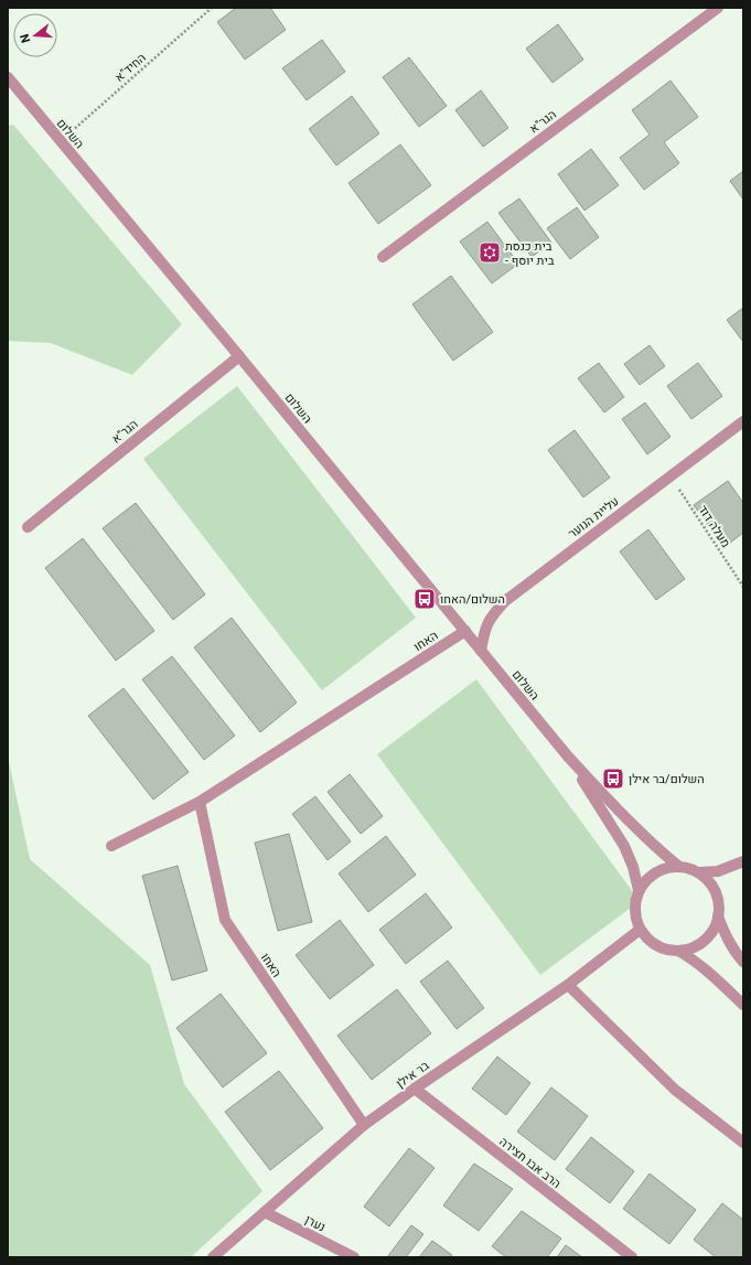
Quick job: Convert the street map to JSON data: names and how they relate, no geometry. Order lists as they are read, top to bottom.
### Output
{
  "streets": {
    "street": [
      "הגר\"א",
      "השלום",
      "עליית הנוער",
      "האחו",
      "בר אילן",
      "הרב אבו חצירה",
      "נערן"
    ],
    "path": ["החיד\"א", "מעלה דוד"]
  },
  "crossings": [
    ["החיד\"א", "השלום"],
    ["הגר\"א", "השלום"],
    ["השלום", "עליית הנוער"],
    ["השלום", "האחו"],
    ["השלום", "בר אילן"],
    ["עליית הנוער", "מעלה דוד"],
    ["האחו", "בר אילן"],
    ["בר אילן", "הרב אבו חצירה"],
    ["בר אילן", "נערן"]
  ],
  "places": {
    "synagogue": ["בית כנסת - בית יוסף"],
    "bus stop": ["השלום/האחו", "השלום/בר אילן"]
  },
  "north": "left"
}
